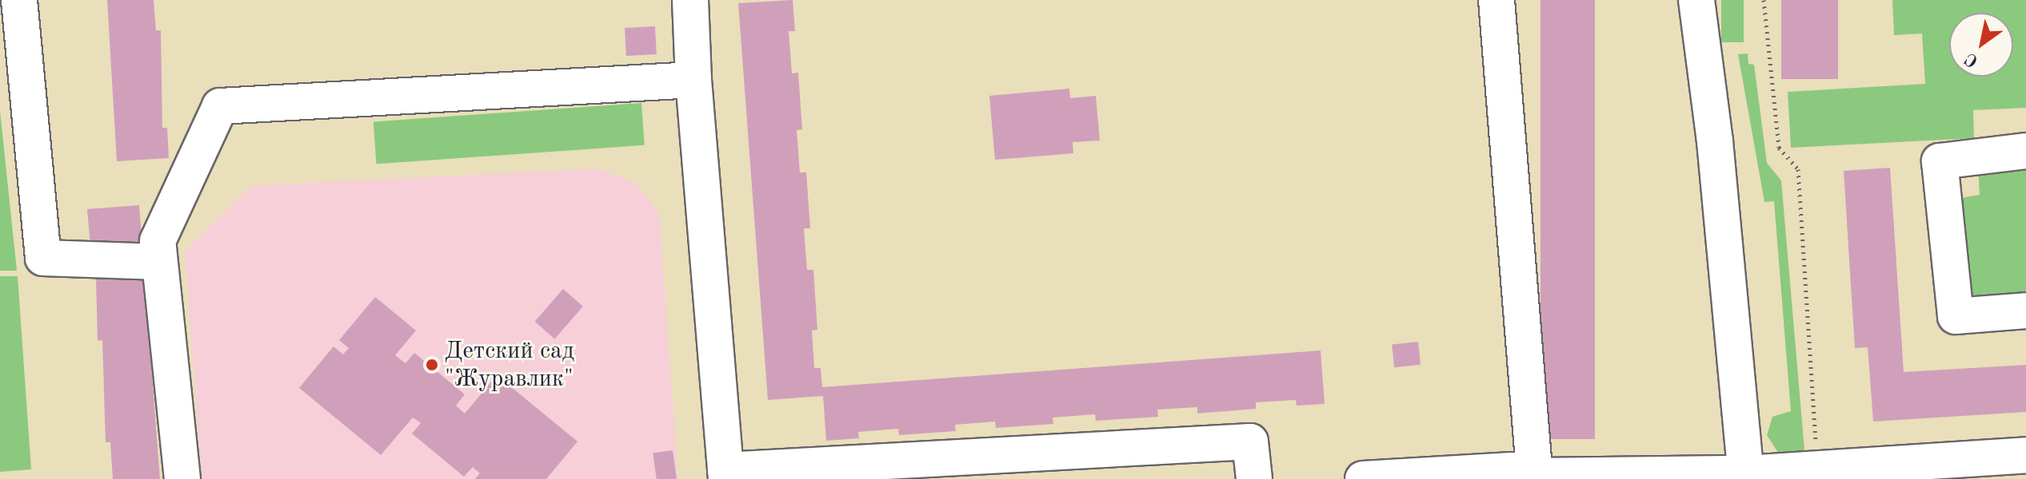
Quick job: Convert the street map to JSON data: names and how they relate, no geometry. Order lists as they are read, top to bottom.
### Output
{
  "places": ["Детский сад \"Журавлик\""],
  "north": "bottom left"
}
